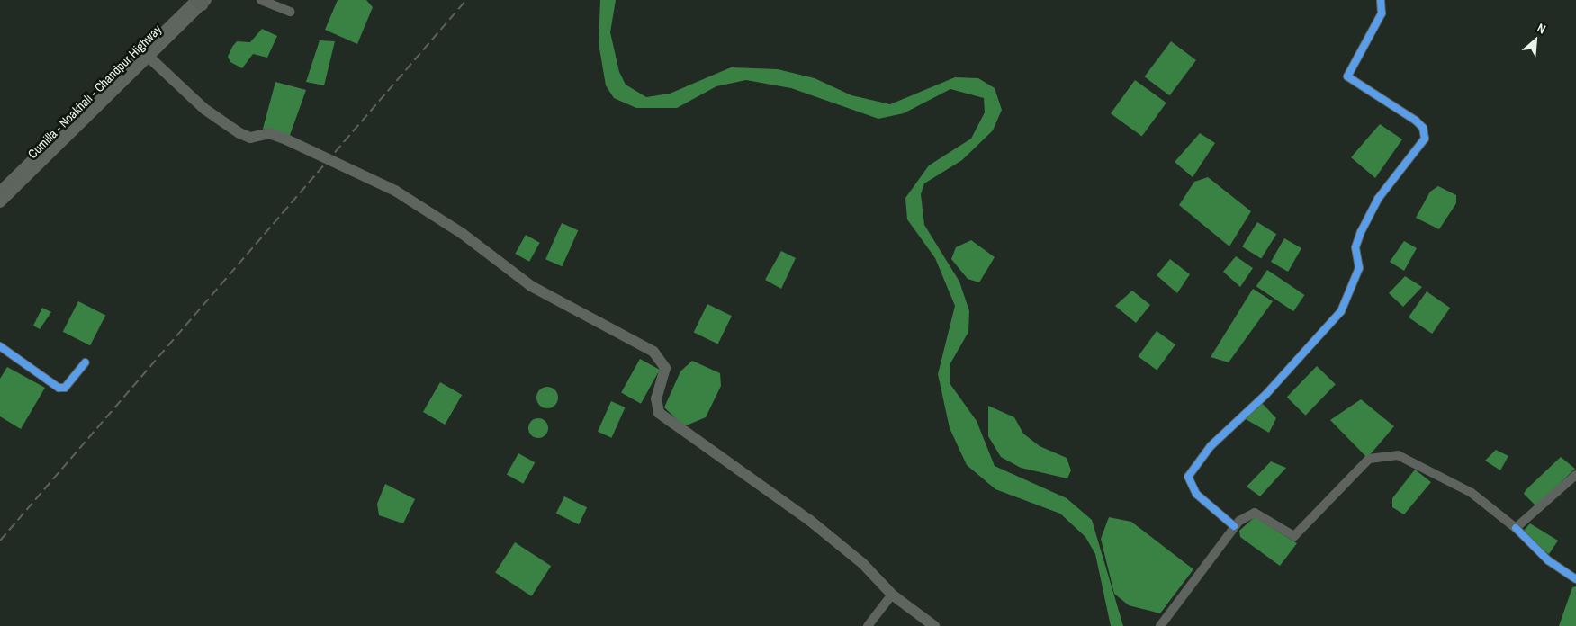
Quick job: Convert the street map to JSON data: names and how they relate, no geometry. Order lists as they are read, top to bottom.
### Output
{
  "streets": {
    "main road": ["Cumilla - Noakhali - Chandpur Highway"]
  },
  "north": "top right"
}
